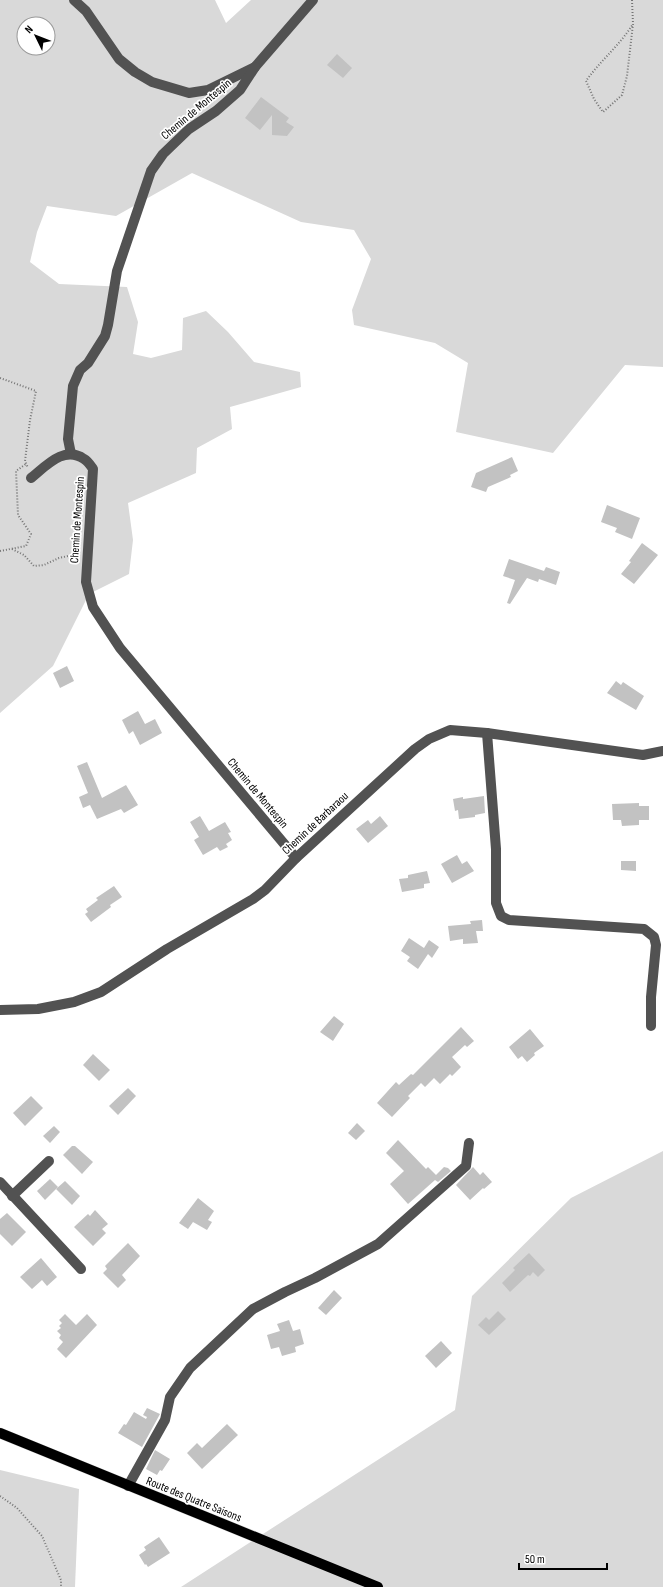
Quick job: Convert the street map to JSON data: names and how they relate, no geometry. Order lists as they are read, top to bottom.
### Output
{
  "streets": {
    "main road": ["Route des Quatre Saisons"],
    "street": ["Chemin de Montespin", "Chemin de Barbaraou"]
  },
  "crossings": [
    ["Chemin de Montespin", "Chemin de Barbaraou"]
  ],
  "scale_bar": "50 m",
  "north": "top left"
}
